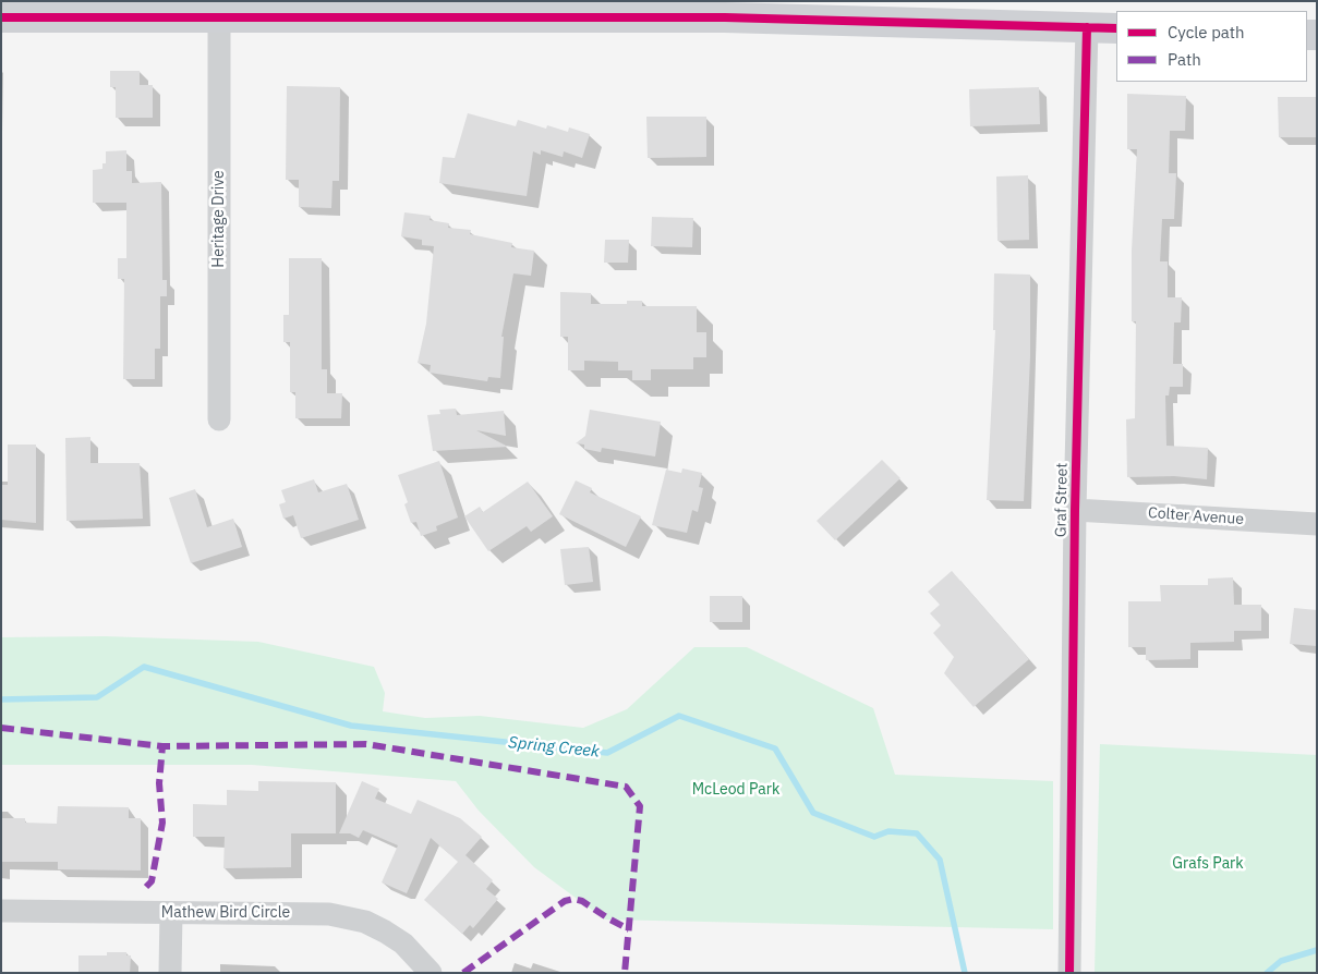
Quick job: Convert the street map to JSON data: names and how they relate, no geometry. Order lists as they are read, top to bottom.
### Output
{
  "streets": {
    "street": [
      "Heritage Drive",
      "Graf Street",
      "Colter Avenue",
      "Mathew Bird Circle"
    ]
  },
  "crossings": [
    ["Graf Street", "Colter Avenue"]
  ],
  "water": ["Spring Creek"],
  "parks": ["McLeod Park", "Grafs Park"],
  "legend": ["Cycle path", "Path"]
}
